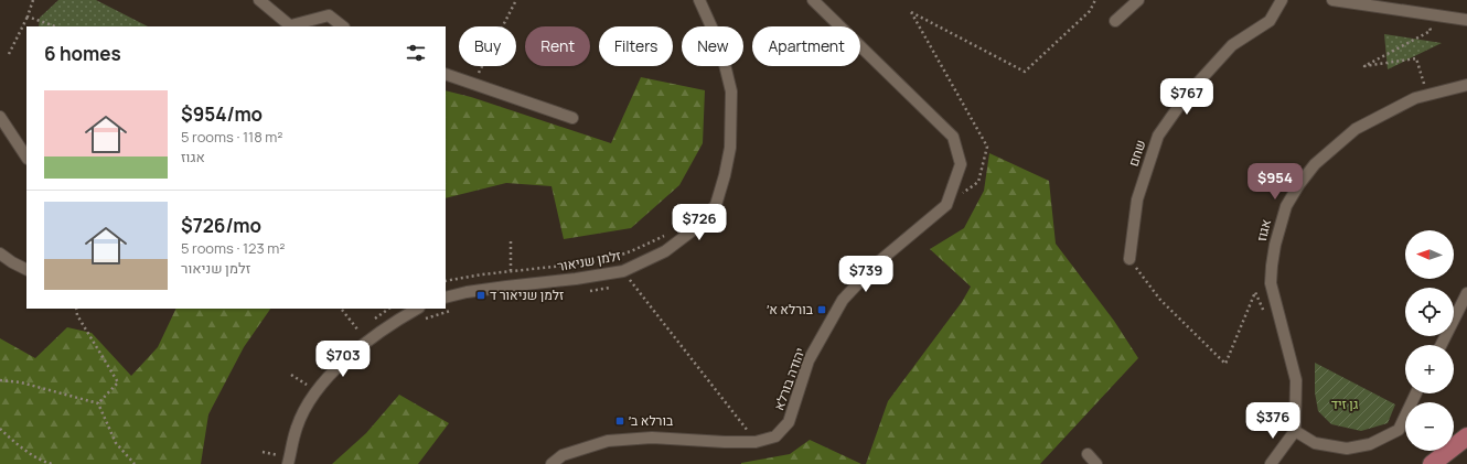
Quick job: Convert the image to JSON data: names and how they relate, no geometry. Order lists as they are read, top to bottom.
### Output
{
  "streets": {
    "street": [
      "שחם",
      "אגוז",
      "זלמן שניאור",
      "יהודה בורלא"
    ]
  },
  "parks": ["גן זיד"],
  "places": {
    "transit": ["זלמן שניאור ד", "בורלא א׳", "בורלא ב׳"]
  },
  "north": "left",
  "page": {
    "chip": [
      "Buy",
      "Rent",
      "Filters",
      "New",
      "Apartment"
    ],
    "heading": "6 homes",
    "price": [
      "$767",
      "$954",
      "$726",
      "$739",
      "$703",
      "$376"
    ],
    "list": [
      {
        "name": "$954/mo",
        "note": "5 rooms · 118 m² · אגוז"
      },
      {
        "name": "$726/mo",
        "note": "5 rooms · 123 m² · זלמן שניאור"
      }
    ],
    "map_buttons": ["+", "−"]
  }
}
